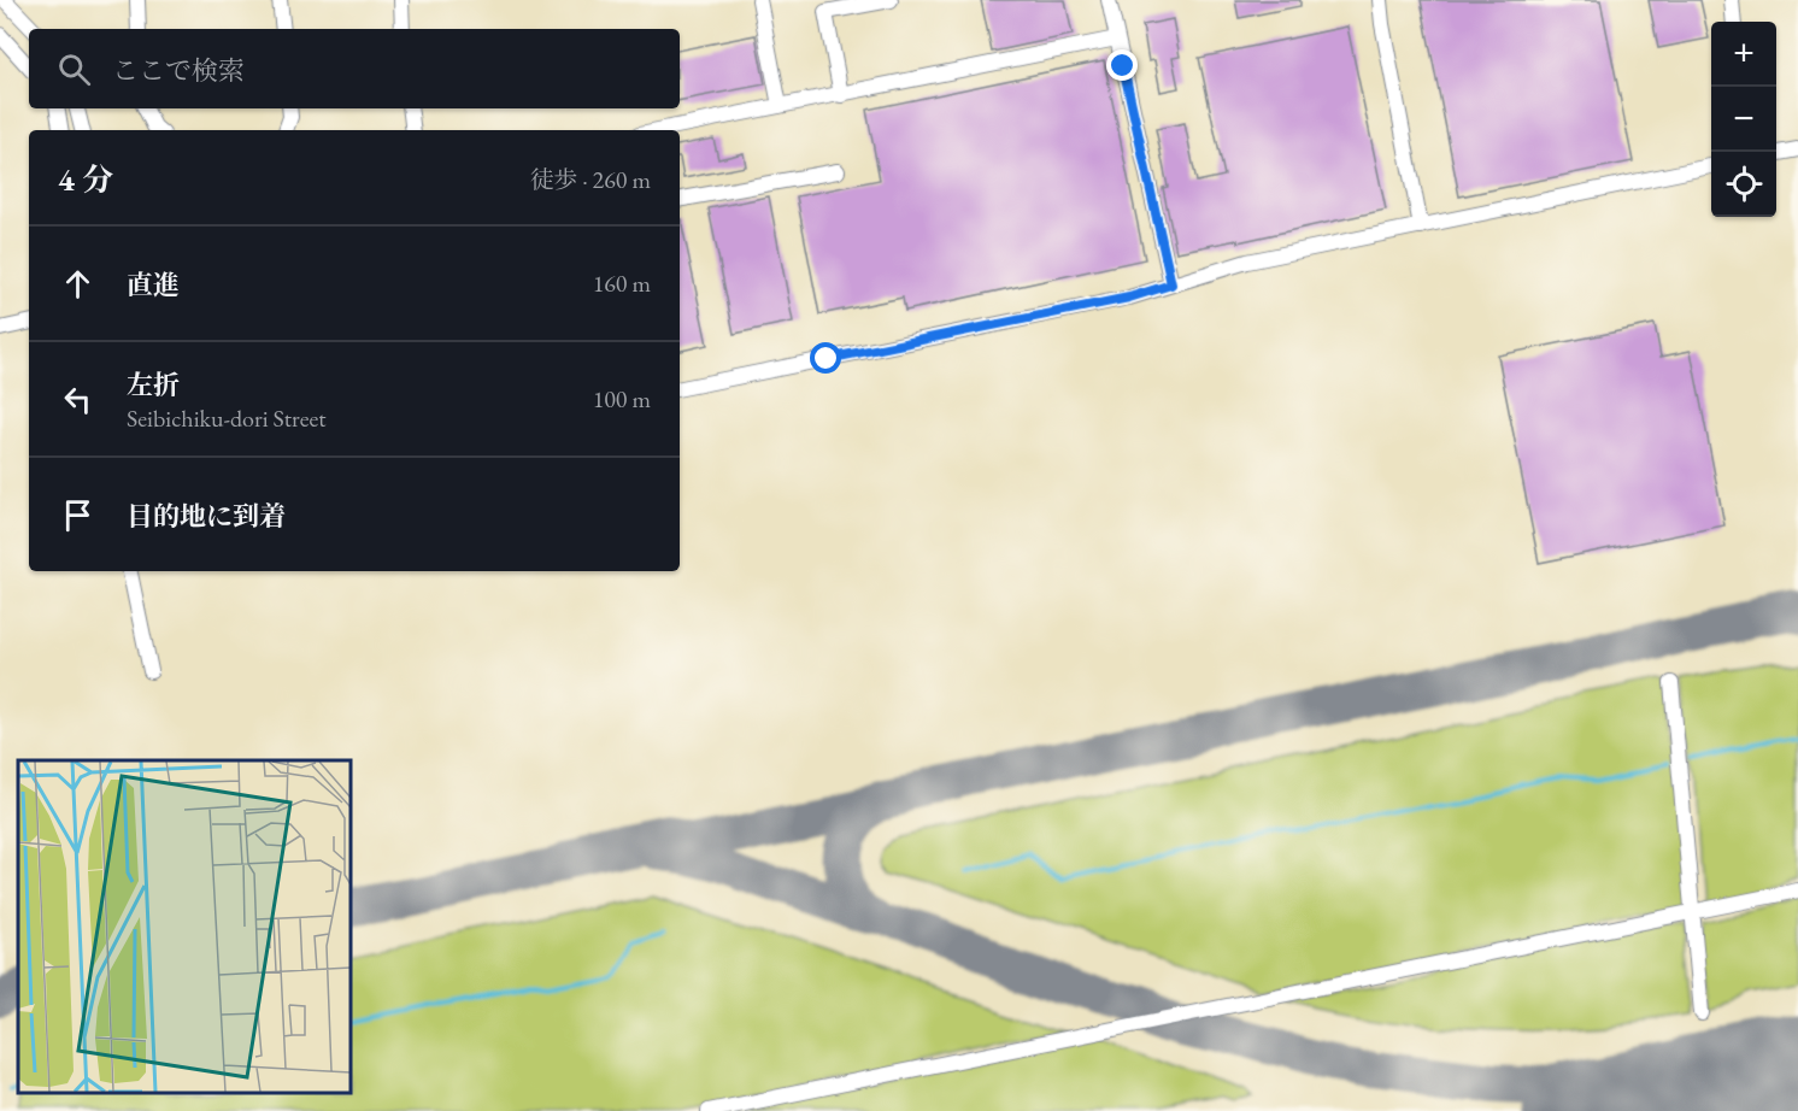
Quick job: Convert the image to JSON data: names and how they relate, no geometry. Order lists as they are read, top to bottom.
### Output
{
  "page": {
    "map_buttons": ["+", "−"],
    "search": "ここで検索",
    "heading": ["4 分", "徒歩 · 260 m"],
    "list": [
      ["直進", "160 m"],
      ["左折", "Seibichiku-dori Street", "100 m"],
      "目的地に到着"
    ]
  }
}
